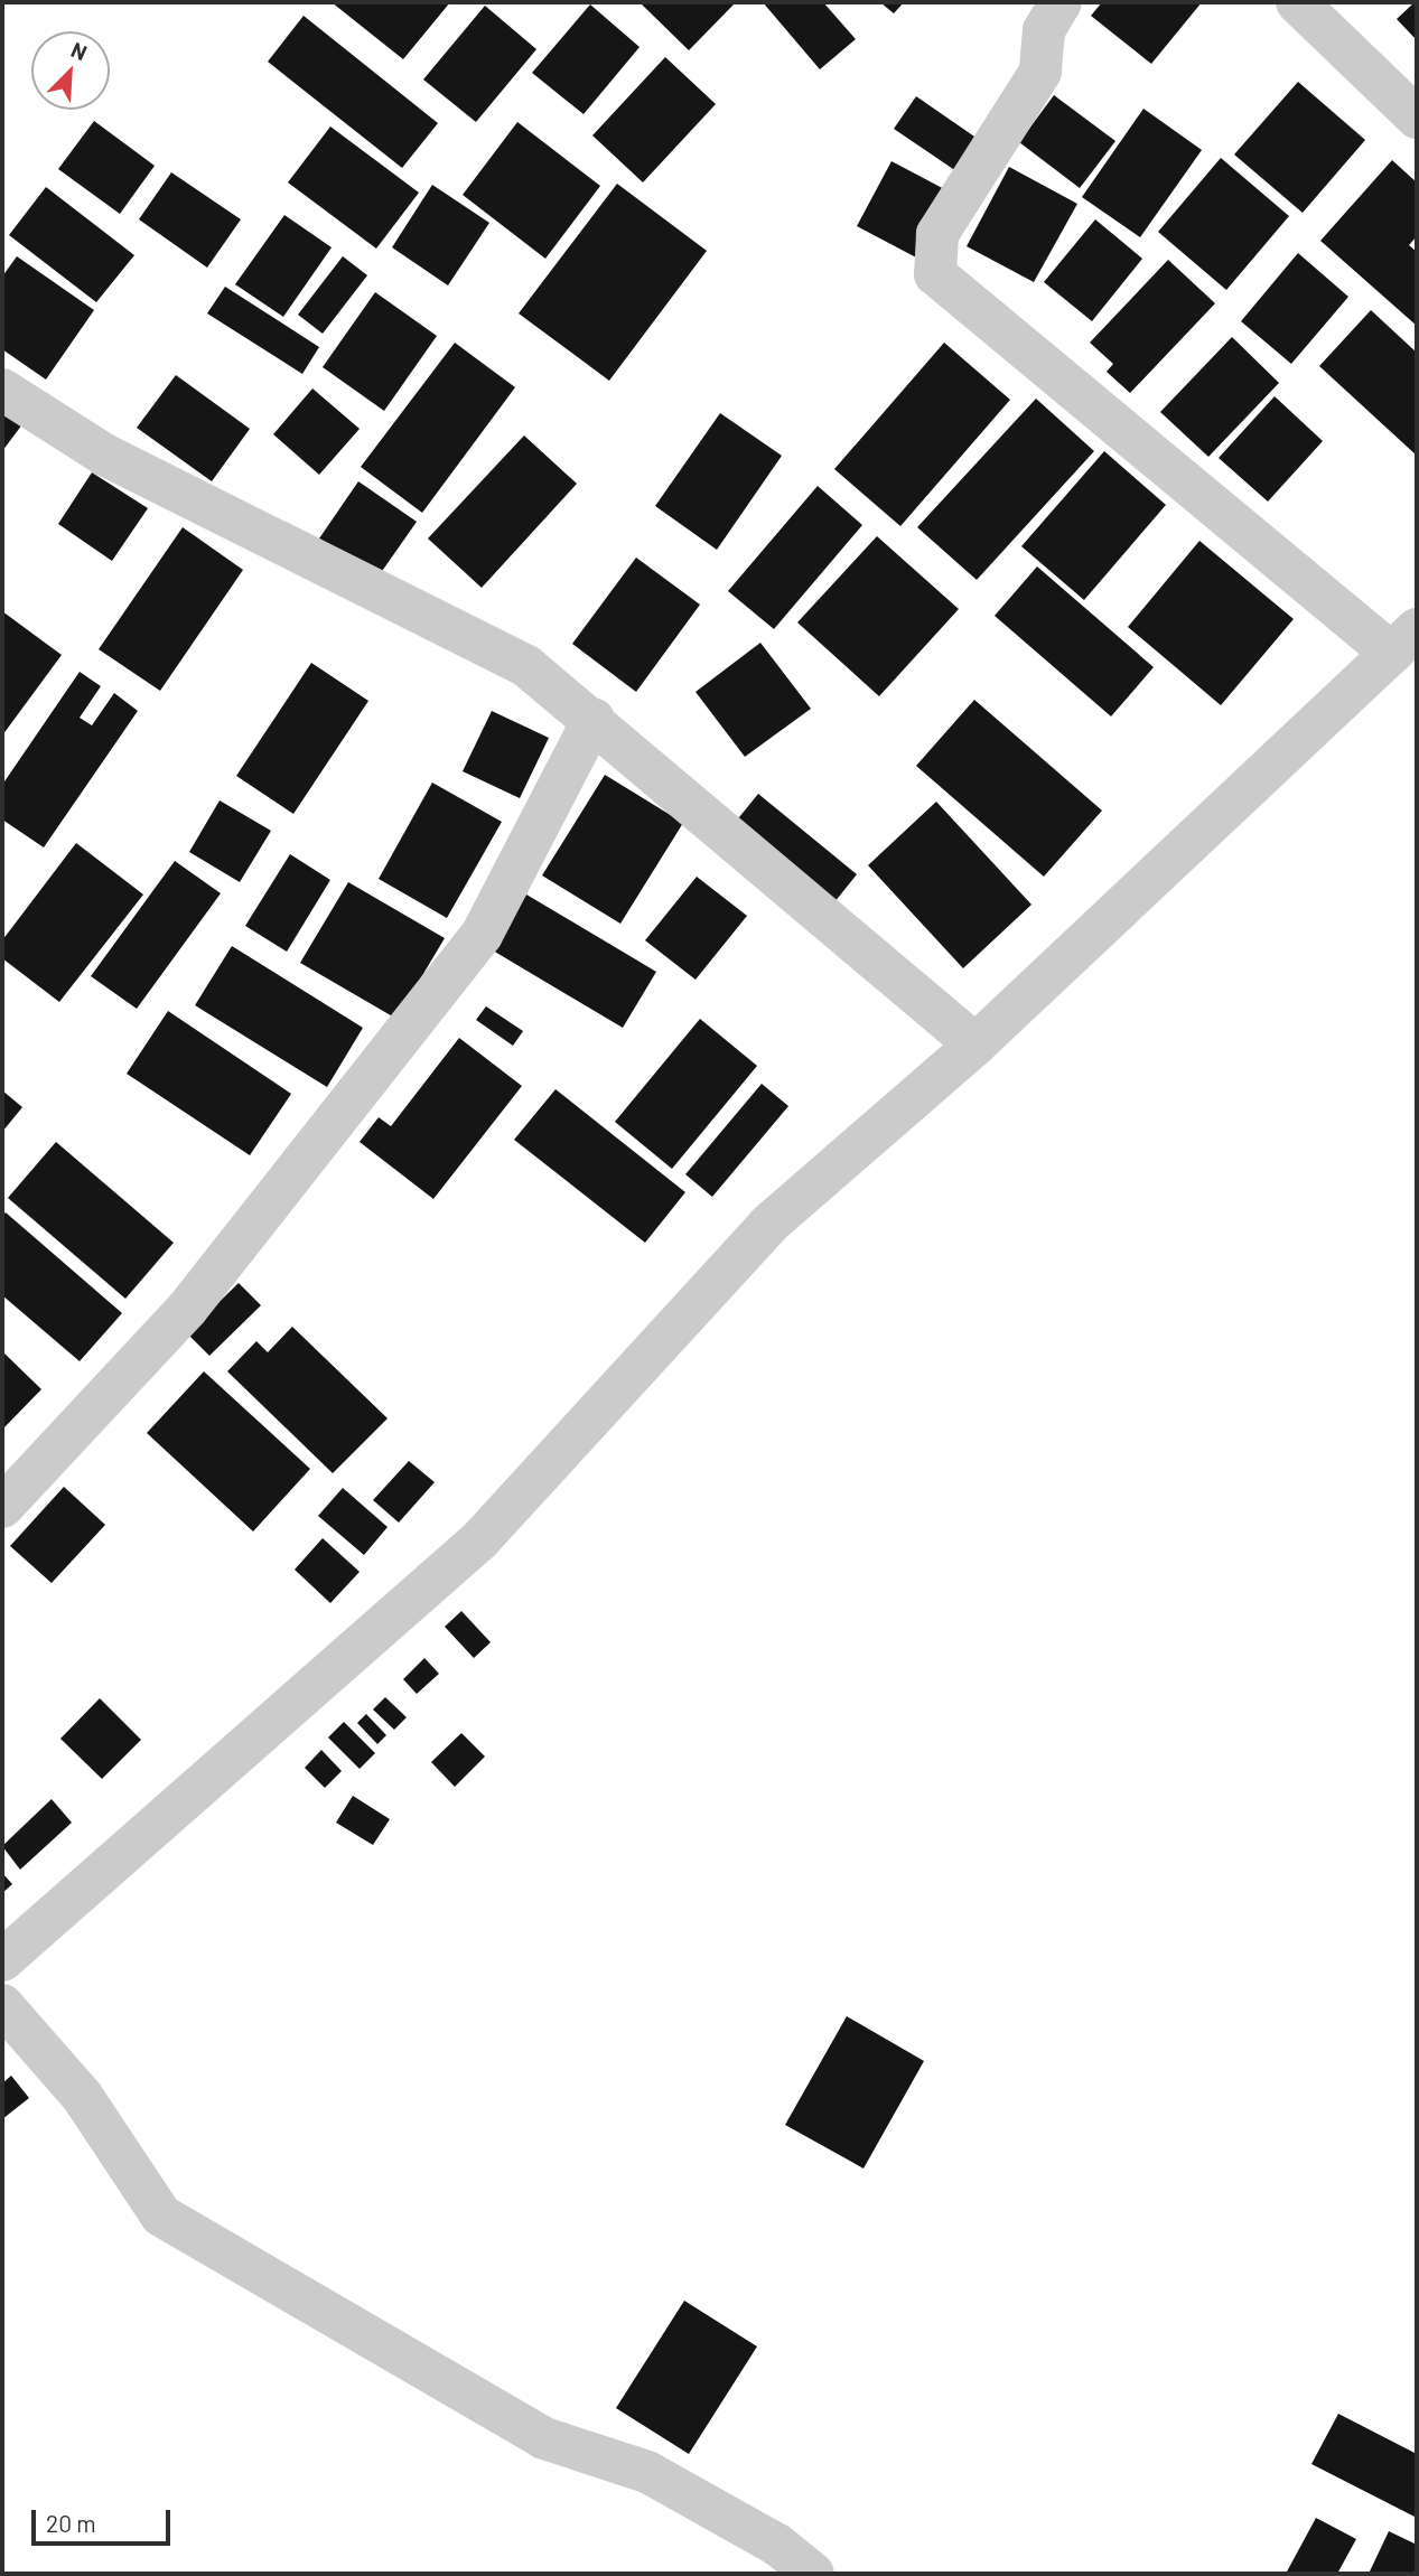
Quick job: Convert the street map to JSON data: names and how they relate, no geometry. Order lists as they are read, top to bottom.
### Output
{
  "scale_bar": "20 m",
  "north": "top right"
}
